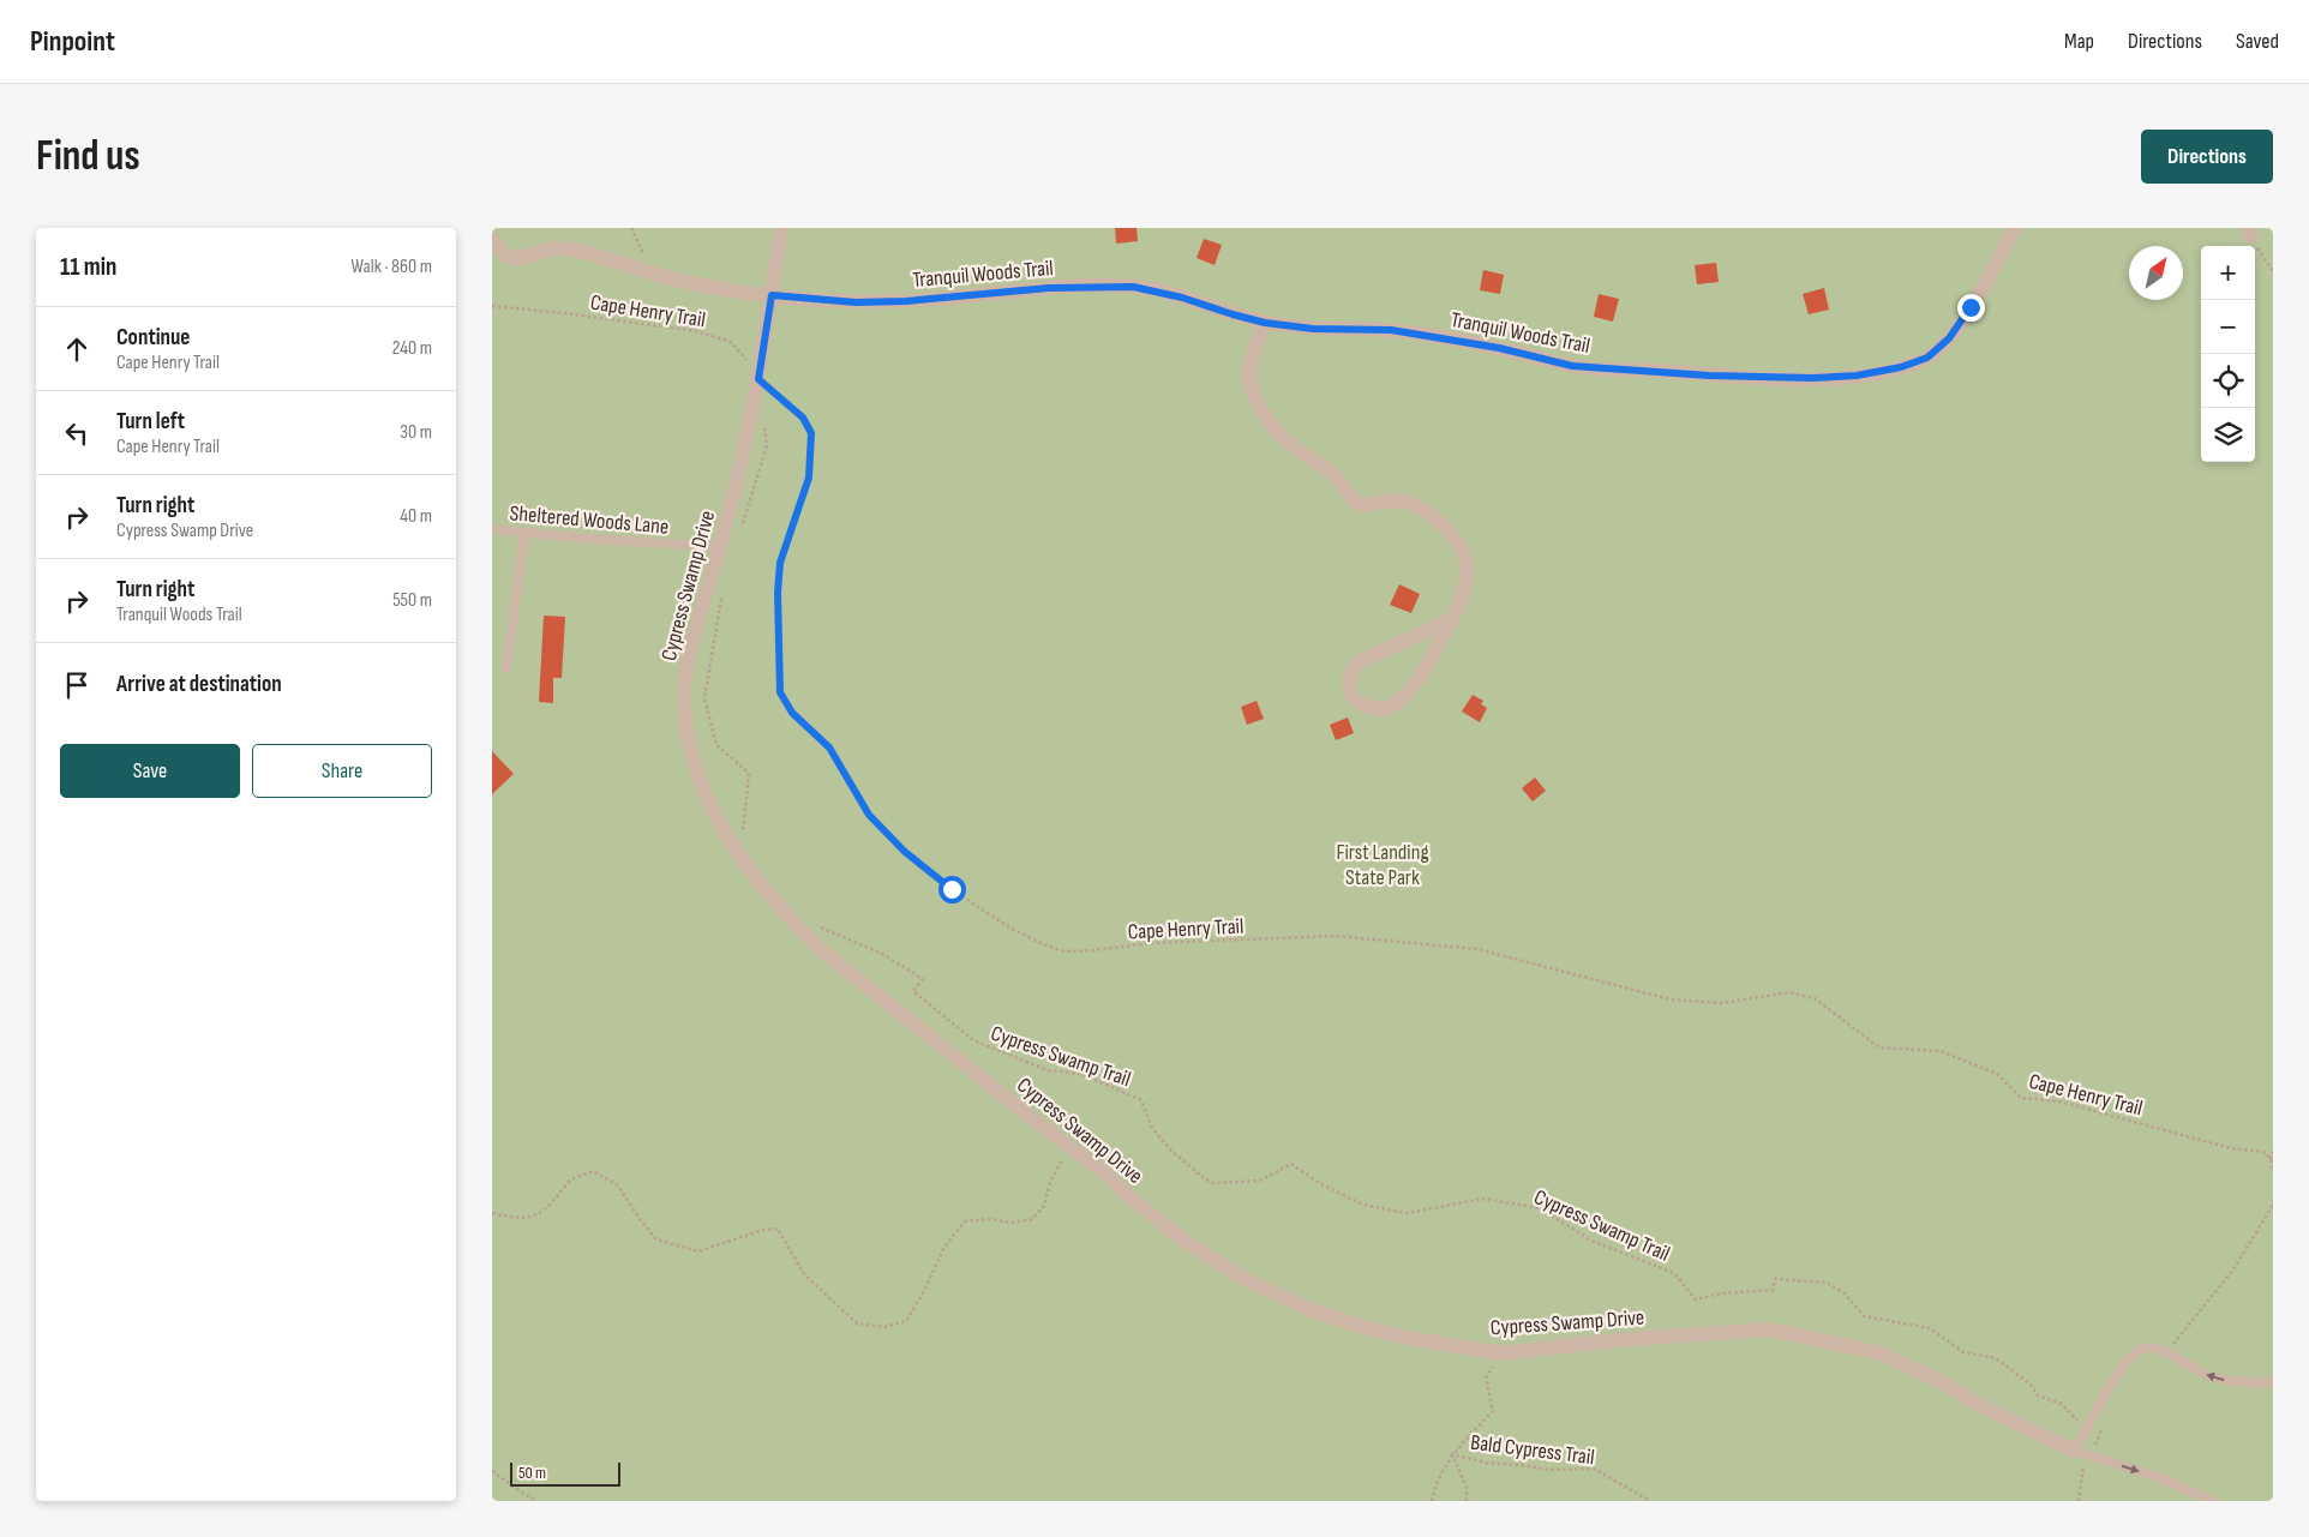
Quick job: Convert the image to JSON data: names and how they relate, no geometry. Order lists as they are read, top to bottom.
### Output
{
  "streets": {
    "street": ["Tranquil Woods Trail", "Cypress Swamp Drive"],
    "lane": ["Sheltered Woods Lane"],
    "path": ["Cape Henry Trail", "Cypress Swamp Trail", "Bald Cypress Trail"]
  },
  "crossings": [
    ["Tranquil Woods Trail", "Cypress Swamp Drive"],
    ["Cape Henry Trail", "Cypress Swamp Drive"],
    ["Sheltered Woods Lane", "Cypress Swamp Drive"],
    ["Cypress Swamp Drive", "Cypress Swamp Trail"]
  ],
  "parks": ["First Landing State Park"],
  "scale_bar": "50 m",
  "north": "top right",
  "page": {
    "header": "Pinpoint",
    "nav": ["Map", "Directions", "Saved"],
    "buttons": [
      "Directions",
      ["Save", "Share"]
    ],
    "title": "Find us",
    "heading": ["11 min", "Walk · 860 m"],
    "map_buttons": ["+", "−"],
    "list": [
      ["Continue", "Cape Henry Trail", "240 m"],
      ["Turn left", "Cape Henry Trail", "30 m"],
      ["Turn right", "Cypress Swamp Drive", "40 m"],
      ["Turn right", "Tranquil Woods Trail", "550 m"],
      "Arrive at destination"
    ],
    "scale": "50 m"
  }
}
